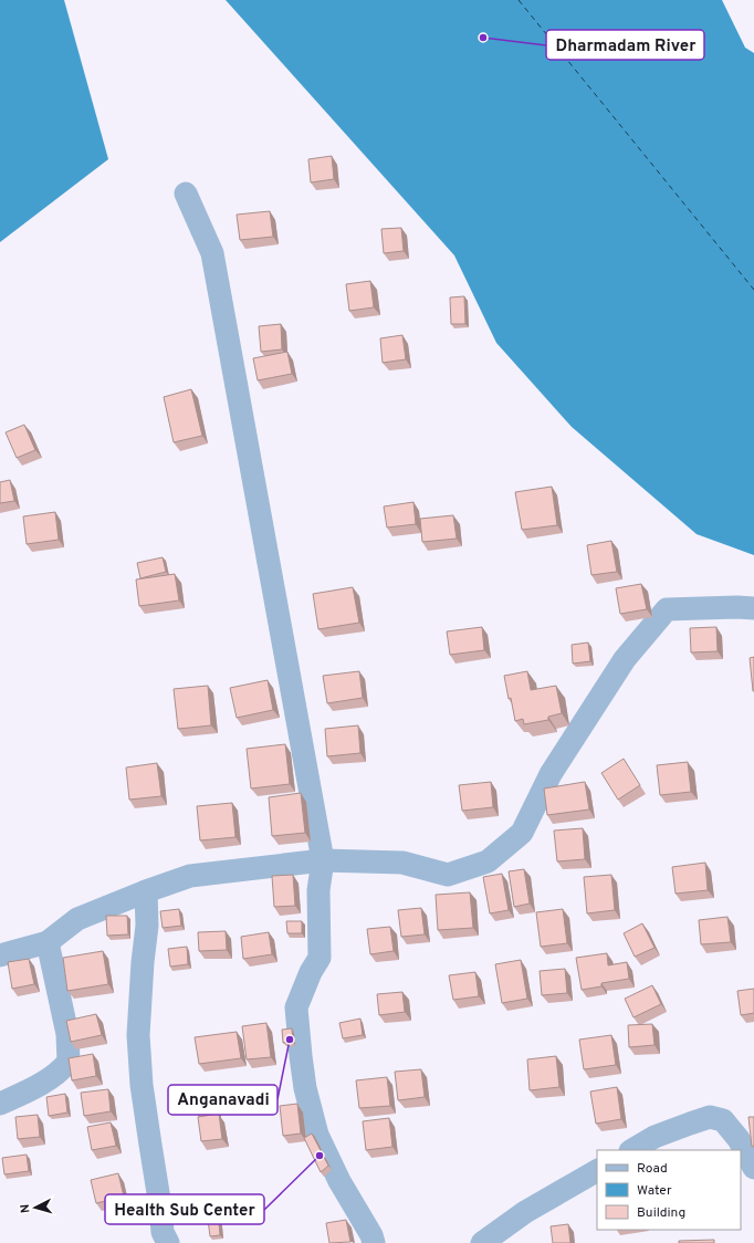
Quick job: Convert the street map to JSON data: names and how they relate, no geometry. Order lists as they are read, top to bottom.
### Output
{
  "places": ["Dharmadam River", "Anganavadi", "Health Sub Center"],
  "legend": ["Road", "Water", "Building"],
  "north": "left"
}
